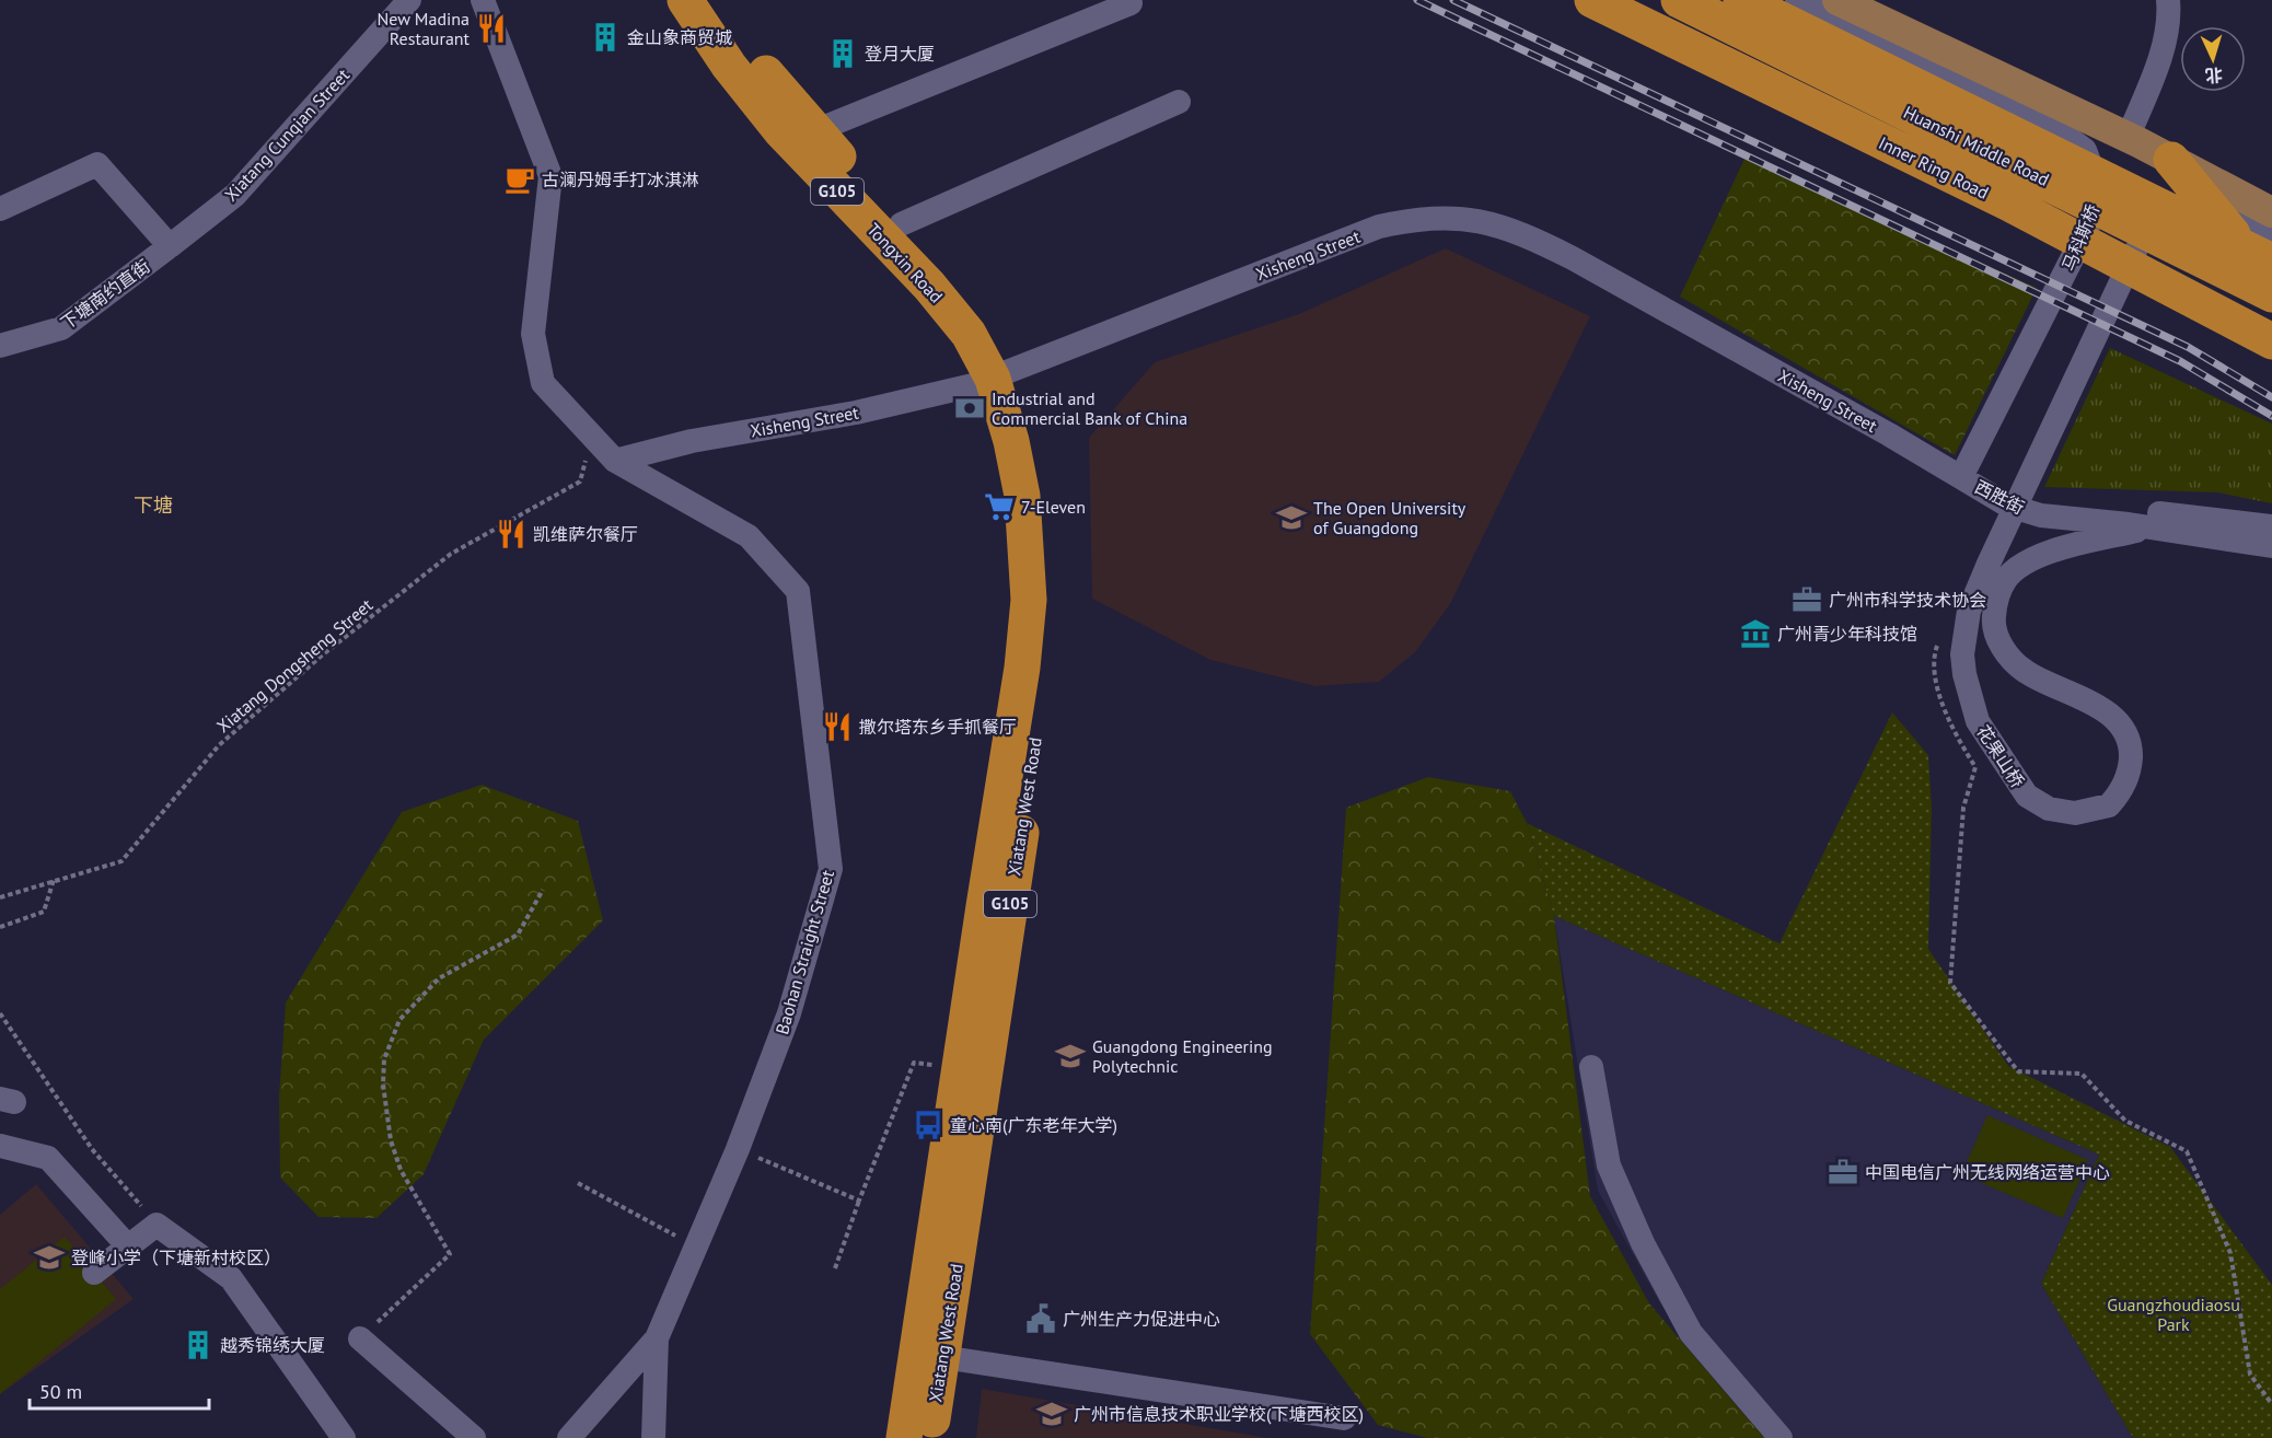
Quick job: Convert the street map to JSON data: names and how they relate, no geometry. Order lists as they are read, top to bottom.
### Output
{
  "streets": {
    "highway": [
      "Huanshi Middle Road",
      "Inner Ring Road",
      "G105",
      "Tongxin Road",
      "Xiatang West Road"
    ],
    "street": [
      "Xiatang Cunqian Street",
      "马科斯桥",
      "Xisheng Street",
      "下塘南约直街",
      "西胜街",
      "花果山桥",
      "Baohan Straight Street"
    ],
    "path": ["Xiatang Dongsheng Street"]
  },
  "crossings": [
    ["Xiatang Cunqian Street", "下塘南约直街"],
    ["Huanshi Middle Road", "花果山桥"],
    ["马科斯桥", "Xisheng Street"],
    ["马科斯桥", "西胜街"],
    ["Xisheng Street", "Tongxin Road"],
    ["Xisheng Street", "西胜街"],
    ["Xisheng Street", "Xiatang West Road"],
    ["Xisheng Street", "Baohan Straight Street"],
    ["Tongxin Road", "Xiatang West Road"],
    ["西胜街", "花果山桥"],
    ["Xiatang Dongsheng Street", "Baohan Straight Street"]
  ],
  "districts": ["下塘"],
  "parks": ["Guangzhoudiaosu Park"],
  "places": {
    "restaurant": ["New Madina Restaurant", "凯维萨尔餐厅", "撒尔塔东乡手抓餐厅"],
    "building": ["金山象商贸城", "登月大厦", "越秀锦绣大厦"],
    "cafe": ["古澜丹姆手打冰淇淋"],
    "bank": ["Industrial and Commercial Bank of China"],
    "supermarket": ["7-Eleven"],
    "school or university": [
      "The Open University of Guangdong",
      "Guangdong Engineering Polytechnic",
      "登峰小学（下塘新村校区）",
      "广州市信息技术职业学校(下塘西校区)"
    ],
    "office": ["广州市科学技术协会", "中国电信广州无线网络运营中心"],
    "museum": ["广州青少年科技馆"],
    "bus stop": ["童心南(广东老年大学)"],
    "public building": ["广州生产力促进中心"]
  },
  "scale_bar": "50 m",
  "north": "bottom"
}
